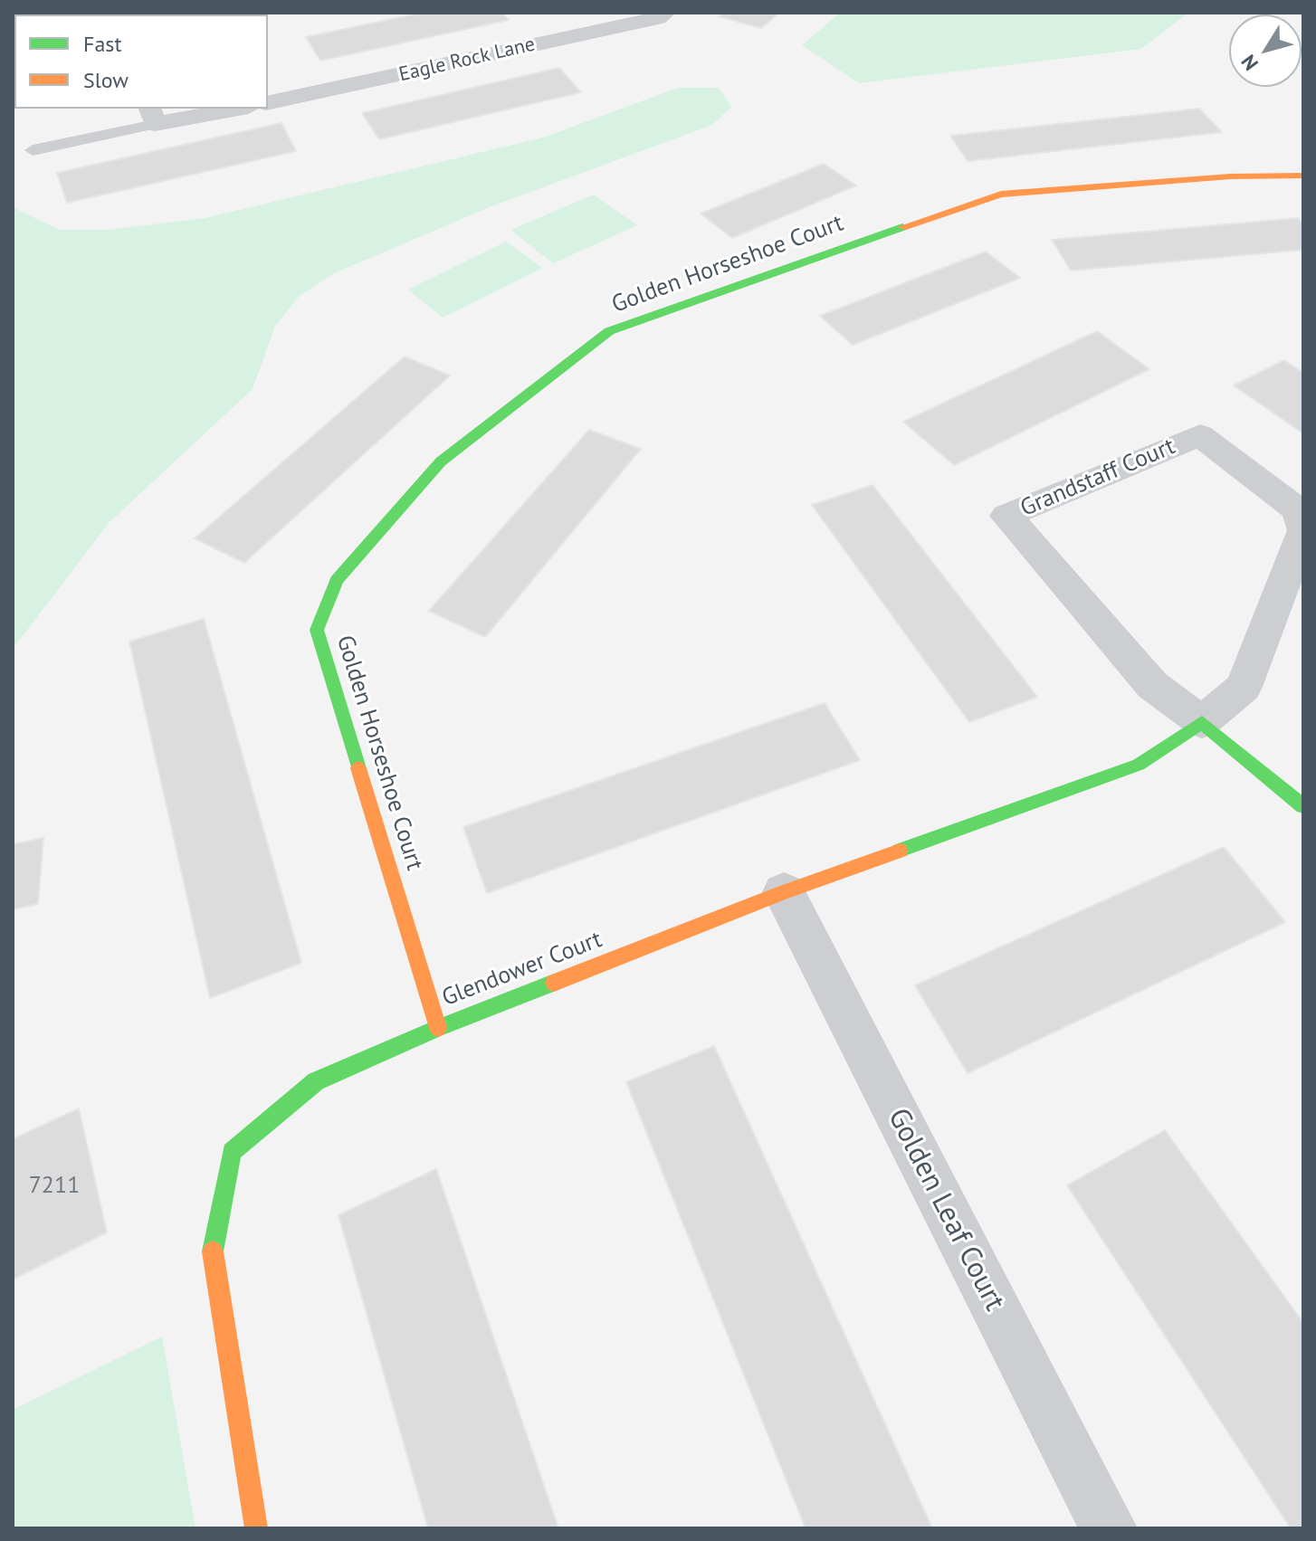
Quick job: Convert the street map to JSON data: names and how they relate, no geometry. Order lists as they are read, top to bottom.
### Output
{
  "streets": {
    "street": [
      "Eagle Rock Lane",
      "Golden Horseshoe Court",
      "Grandstaff Court",
      "Glendower Court",
      "Golden Leaf Court"
    ]
  },
  "crossings": [
    ["Golden Horseshoe Court", "Glendower Court"],
    ["Grandstaff Court", "Glendower Court"],
    ["Glendower Court", "Golden Leaf Court"]
  ],
  "house_numbers": ["7211"],
  "legend": ["Fast", "Slow"],
  "north": "bottom left"
}
